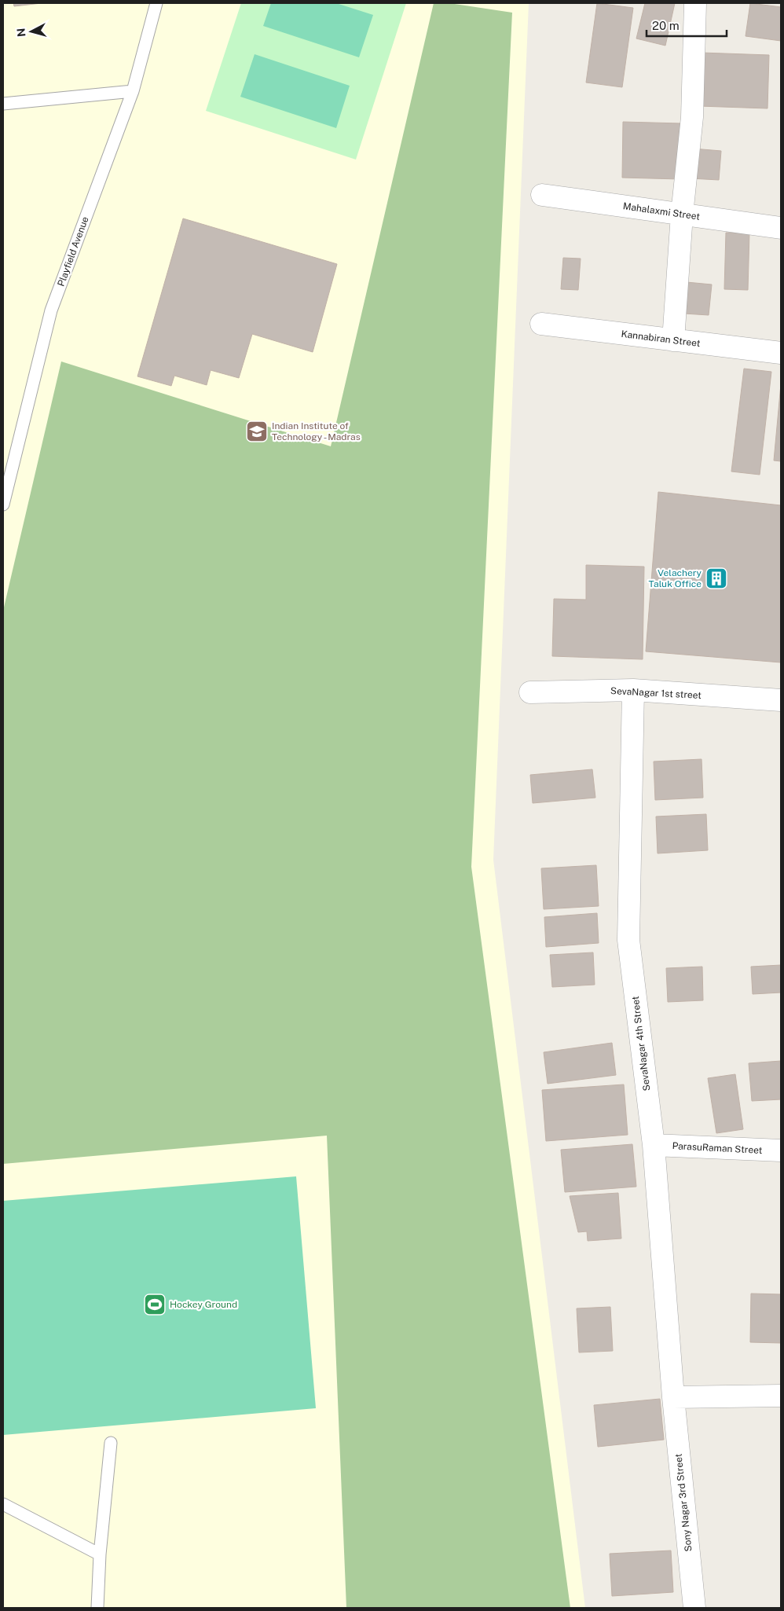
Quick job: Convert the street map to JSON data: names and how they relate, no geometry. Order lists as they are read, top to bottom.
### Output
{
  "streets": {
    "street": [
      "Mahalaxmi Street",
      "Kannabiran Street",
      "SevaNagar 1st street",
      "SevaNagar 4th Street",
      "ParasuRaman Street",
      "Sony Nagar 3rd Street"
    ],
    "lane": ["Playfield Avenue"]
  },
  "crossings": [
    ["SevaNagar 1st street", "SevaNagar 4th Street"],
    ["SevaNagar 4th Street", "ParasuRaman Street"],
    ["SevaNagar 4th Street", "Sony Nagar 3rd Street"]
  ],
  "places": {
    "school or university": ["Indian Institute of Technology - Madras"],
    "building": ["Velachery Taluk Office"],
    "sports": ["Hockey Ground"]
  },
  "scale_bar": "20 m",
  "north": "left"
}
